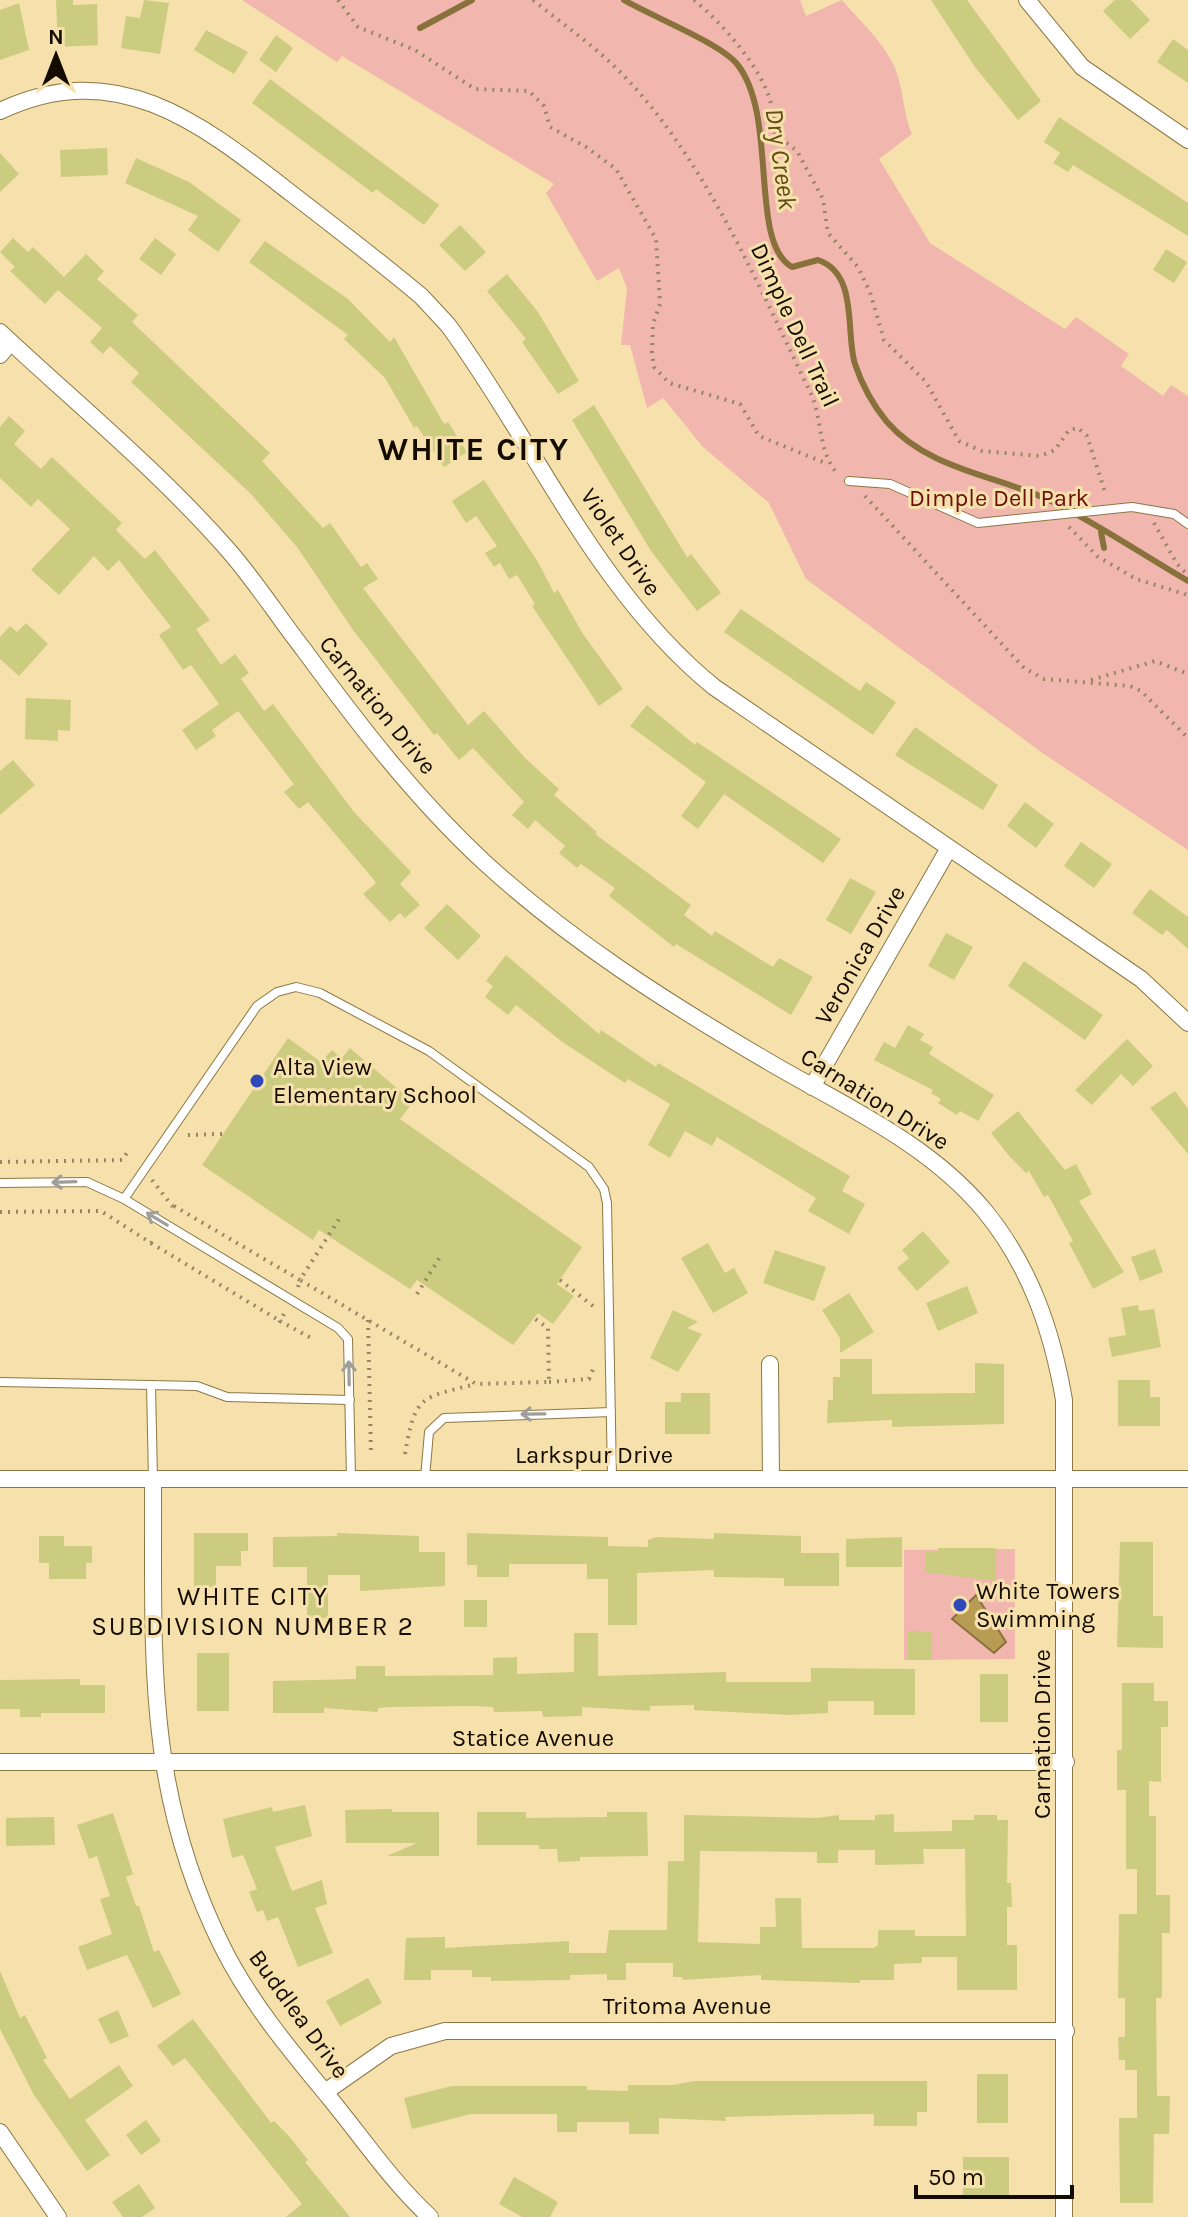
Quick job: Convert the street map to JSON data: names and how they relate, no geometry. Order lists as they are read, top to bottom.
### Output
{
  "streets": {
    "street": [
      "Violet Drive",
      "Carnation Drive",
      "Veronica Drive",
      "Larkspur Drive",
      "Statice Avenue",
      "Tritoma Avenue",
      "Buddlea Drive"
    ],
    "path": ["Dimple Dell Trail"]
  },
  "crossings": [
    ["Violet Drive", "Veronica Drive"],
    ["Carnation Drive", "Veronica Drive"],
    ["Carnation Drive", "Larkspur Drive"],
    ["Carnation Drive", "Statice Avenue"],
    ["Carnation Drive", "Tritoma Avenue"],
    ["Larkspur Drive", "Buddlea Drive"],
    ["Statice Avenue", "Buddlea Drive"],
    ["Tritoma Avenue", "Buddlea Drive"]
  ],
  "districts": ["WHITE CITY", "WHITE CITY SUBDIVISION NUMBER 2"],
  "water": ["Dry Creek"],
  "parks": ["Dimple Dell Park"],
  "places": ["Alta View Elementary School", "White Towers Swimming"],
  "scale_bar": "50 m",
  "north": "top"
}
